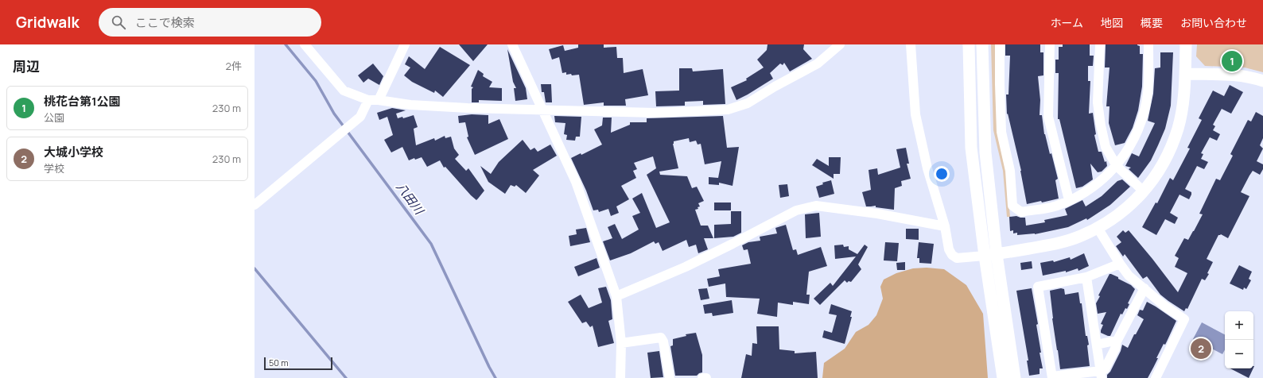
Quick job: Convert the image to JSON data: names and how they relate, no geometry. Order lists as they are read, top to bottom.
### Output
{
  "water": ["八田川"],
  "scale_bar": "50 m",
  "page": {
    "header": "Gridwalk",
    "search": "ここで検索",
    "nav": [
      "ホーム",
      "地図",
      "概要",
      "お問い合わせ"
    ],
    "heading": ["周辺", "2件"],
    "pins": ["1", "2"],
    "list": [
      {
        "mark": "1",
        "name": "桃花台第1公園",
        "note": "公園",
        "value": "230 m"
      },
      {
        "mark": "2",
        "name": "大城小学校",
        "note": "学校",
        "value": "230 m"
      }
    ],
    "map_buttons": ["+", "−"],
    "scale": "50 m"
  }
}
